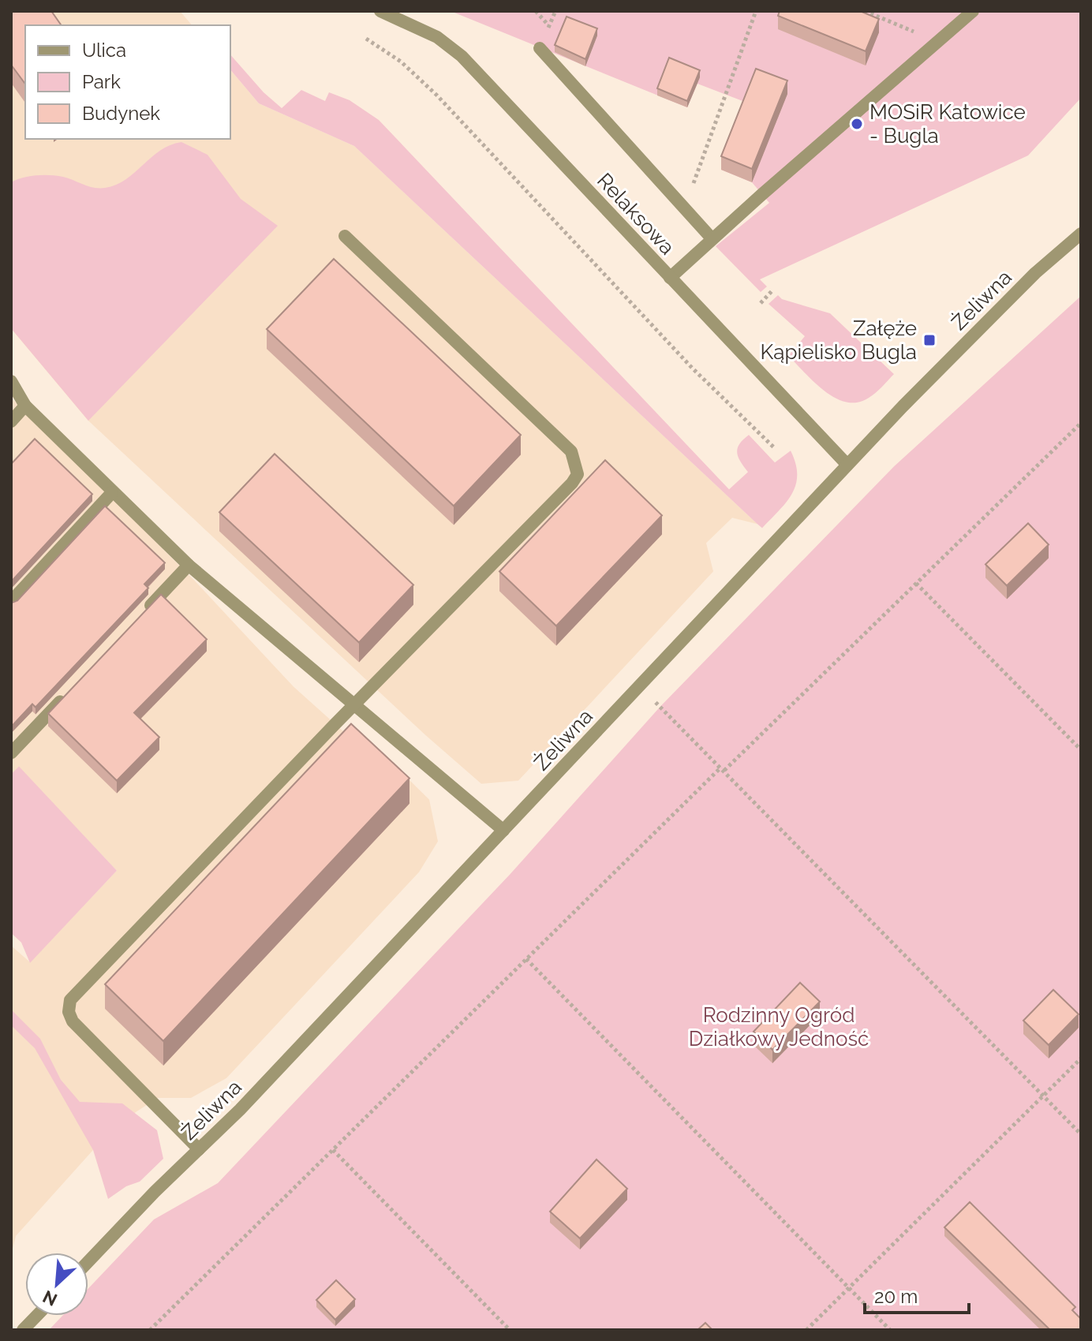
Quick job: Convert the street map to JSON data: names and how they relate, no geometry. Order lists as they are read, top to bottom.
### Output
{
  "streets": {
    "street": ["Relaksowa", "Żeliwna"]
  },
  "crossings": [
    ["Relaksowa", "Żeliwna"]
  ],
  "parks": ["Rodzinny Ogród Działkowy Jedność"],
  "places": {
    "other": ["MOSiR Katowice - Bugla"],
    "transit": ["Załęże Kąpielisko Bugla"]
  },
  "legend": ["Ulica", "Park", "Budynek"],
  "scale_bar": "20 m",
  "north": "bottom left"
}
